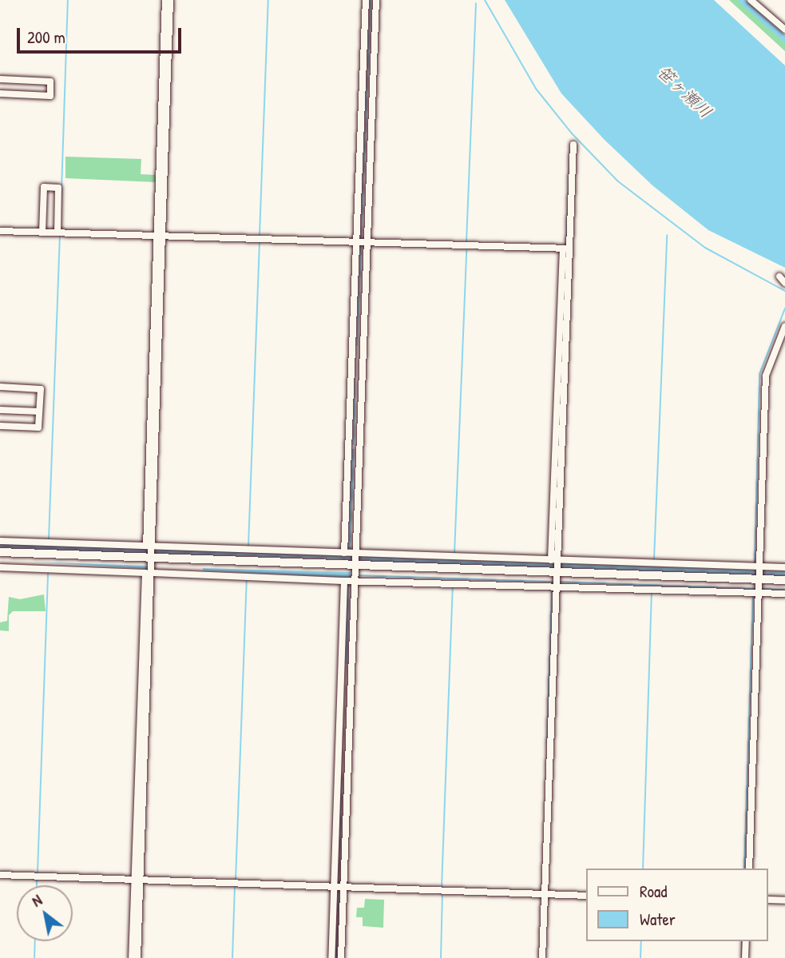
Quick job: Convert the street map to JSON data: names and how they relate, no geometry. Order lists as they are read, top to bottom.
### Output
{
  "water": ["笹ヶ瀬川"],
  "legend": ["Road", "Water"],
  "scale_bar": "200 m",
  "north": "top left"
}
